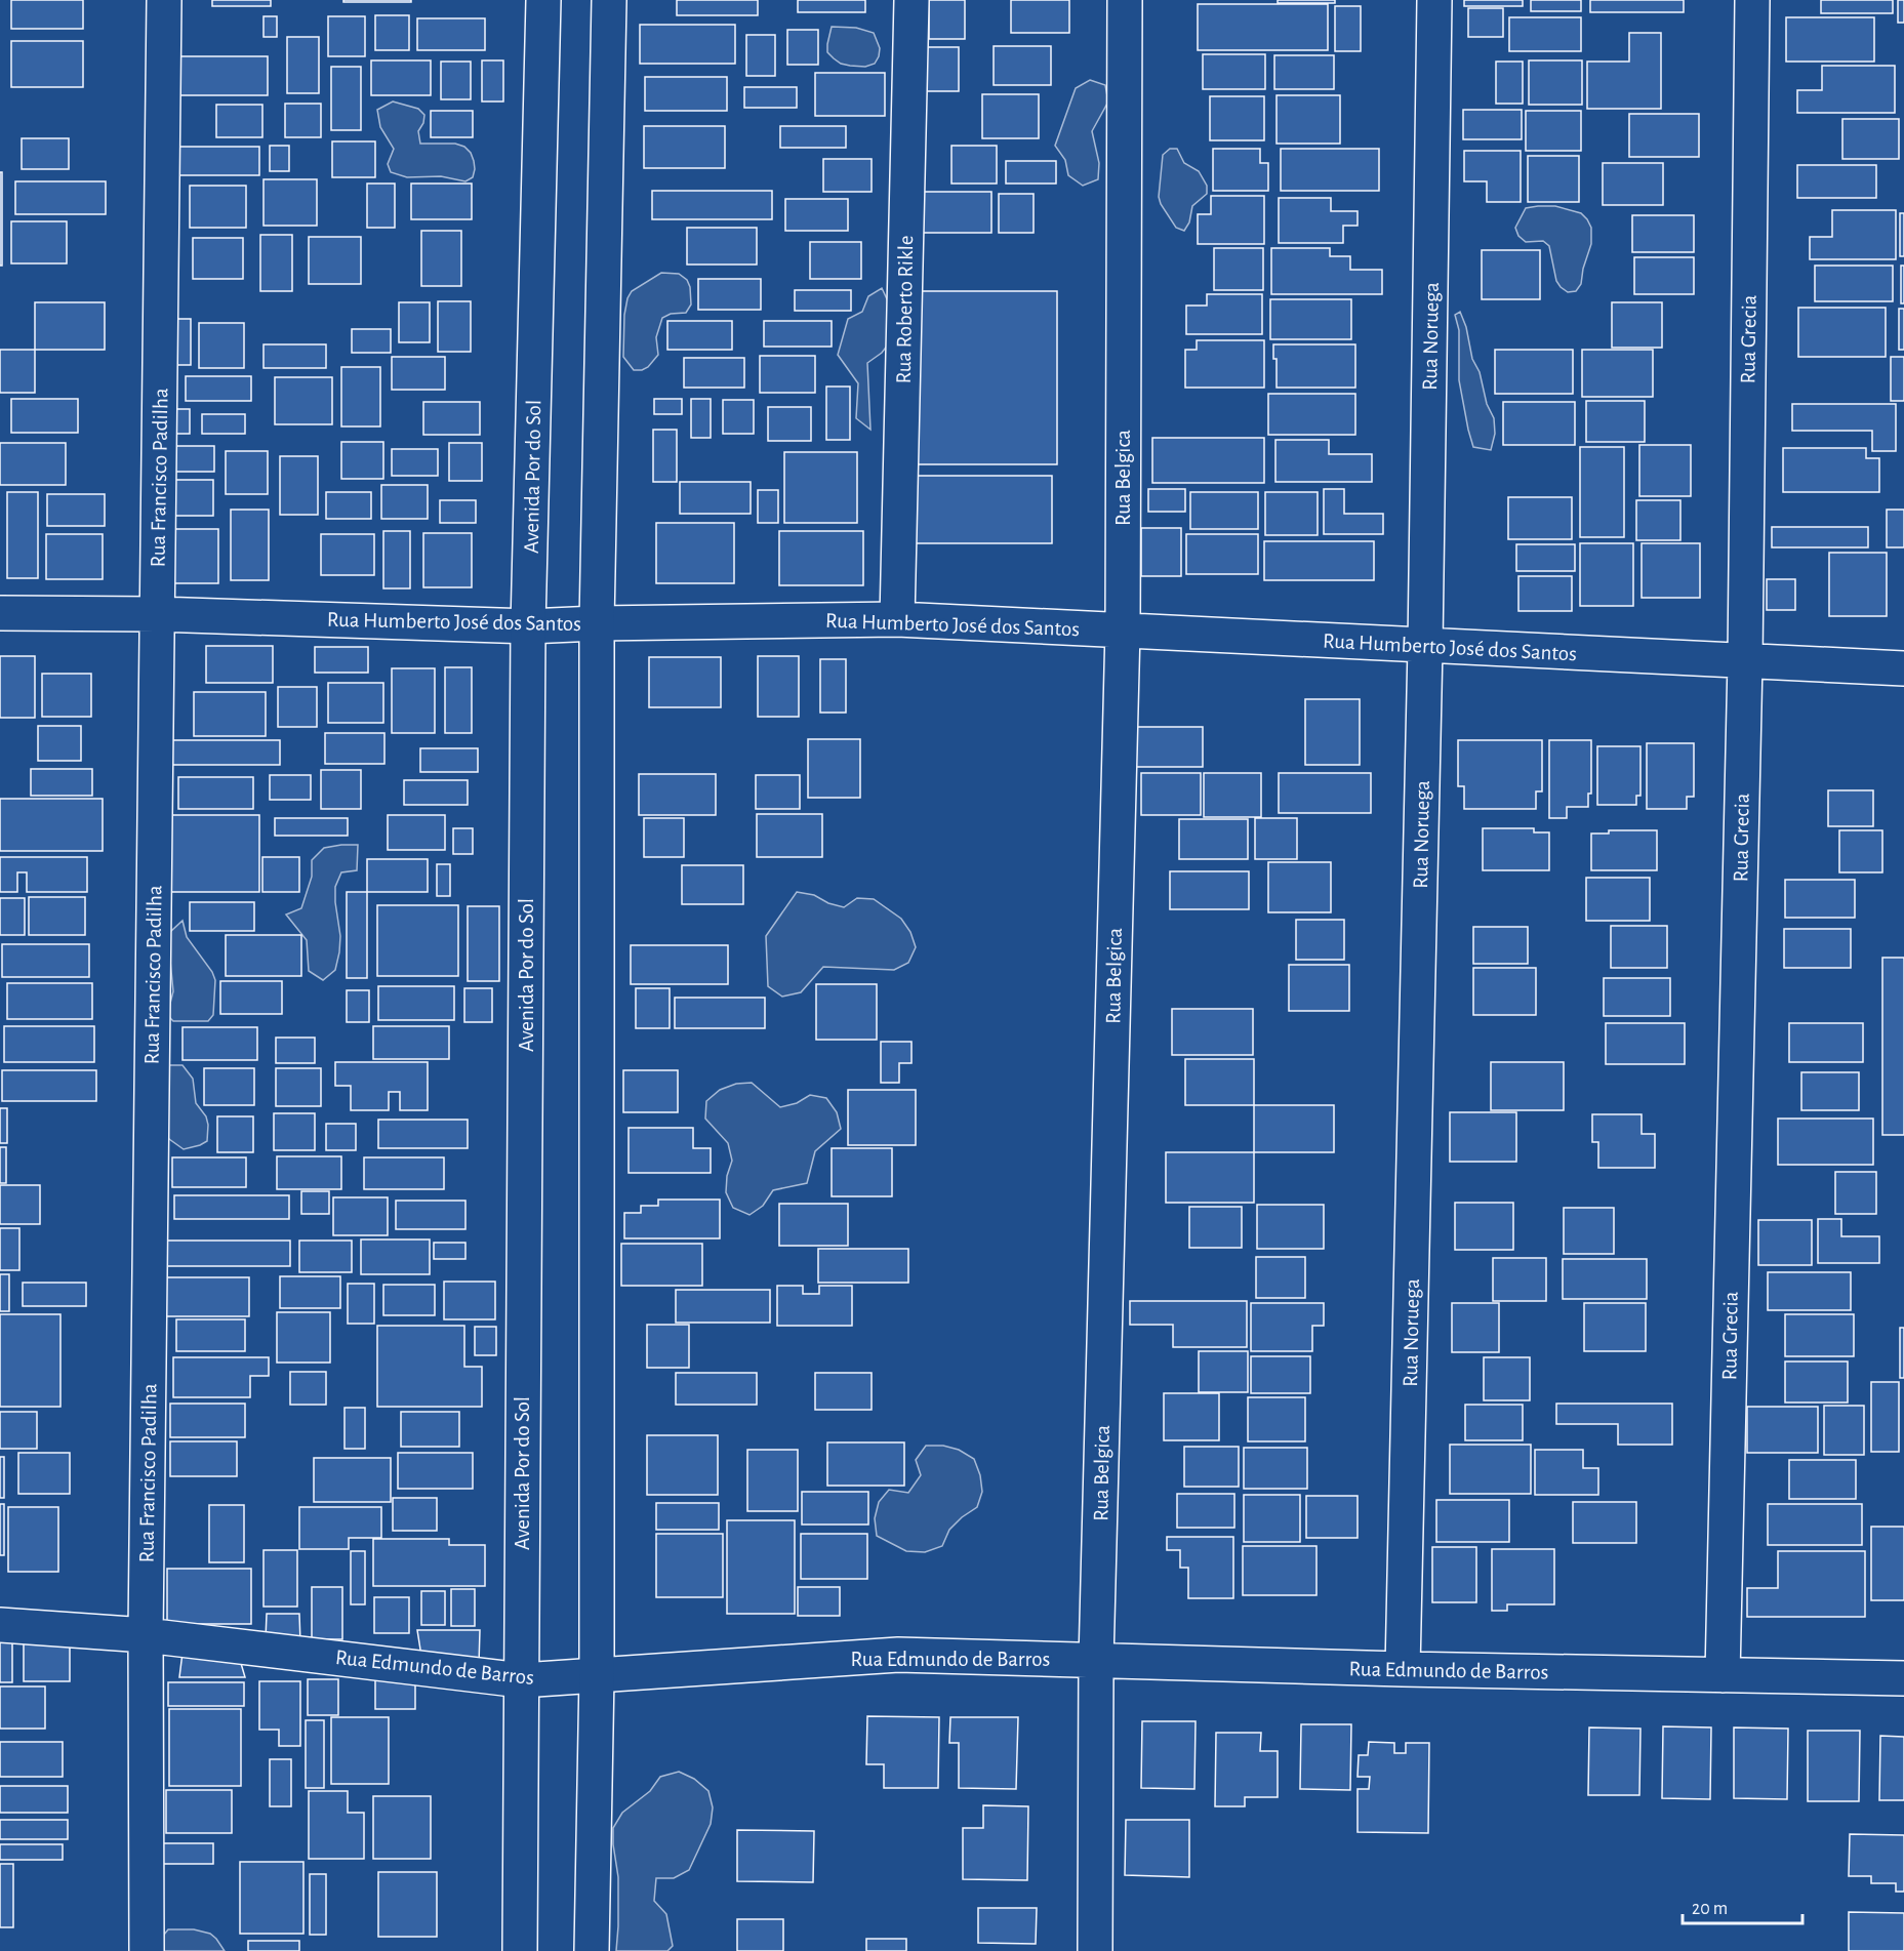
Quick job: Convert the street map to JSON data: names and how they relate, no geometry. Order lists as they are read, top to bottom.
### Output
{
  "streets": {
    "street": [
      "Rua Roberto Rikle",
      "Rua Noruega",
      "Rua Grecia",
      "Avenida Por do Sol",
      "Rua Francisco Padilha",
      "Rua Belgica",
      "Rua Humberto José dos Santos",
      "Rua Edmundo de Barros"
    ]
  },
  "crossings": [
    ["Rua Roberto Rikle", "Rua Humberto José dos Santos"],
    ["Rua Noruega", "Rua Humberto José dos Santos"],
    ["Rua Noruega", "Rua Edmundo de Barros"],
    ["Rua Grecia", "Rua Humberto José dos Santos"],
    ["Rua Grecia", "Rua Edmundo de Barros"],
    ["Avenida Por do Sol", "Rua Humberto José dos Santos"],
    ["Avenida Por do Sol", "Rua Edmundo de Barros"],
    ["Rua Francisco Padilha", "Rua Humberto José dos Santos"],
    ["Rua Francisco Padilha", "Rua Edmundo de Barros"],
    ["Rua Belgica", "Rua Humberto José dos Santos"],
    ["Rua Belgica", "Rua Edmundo de Barros"]
  ],
  "scale_bar": "20 m"
}
